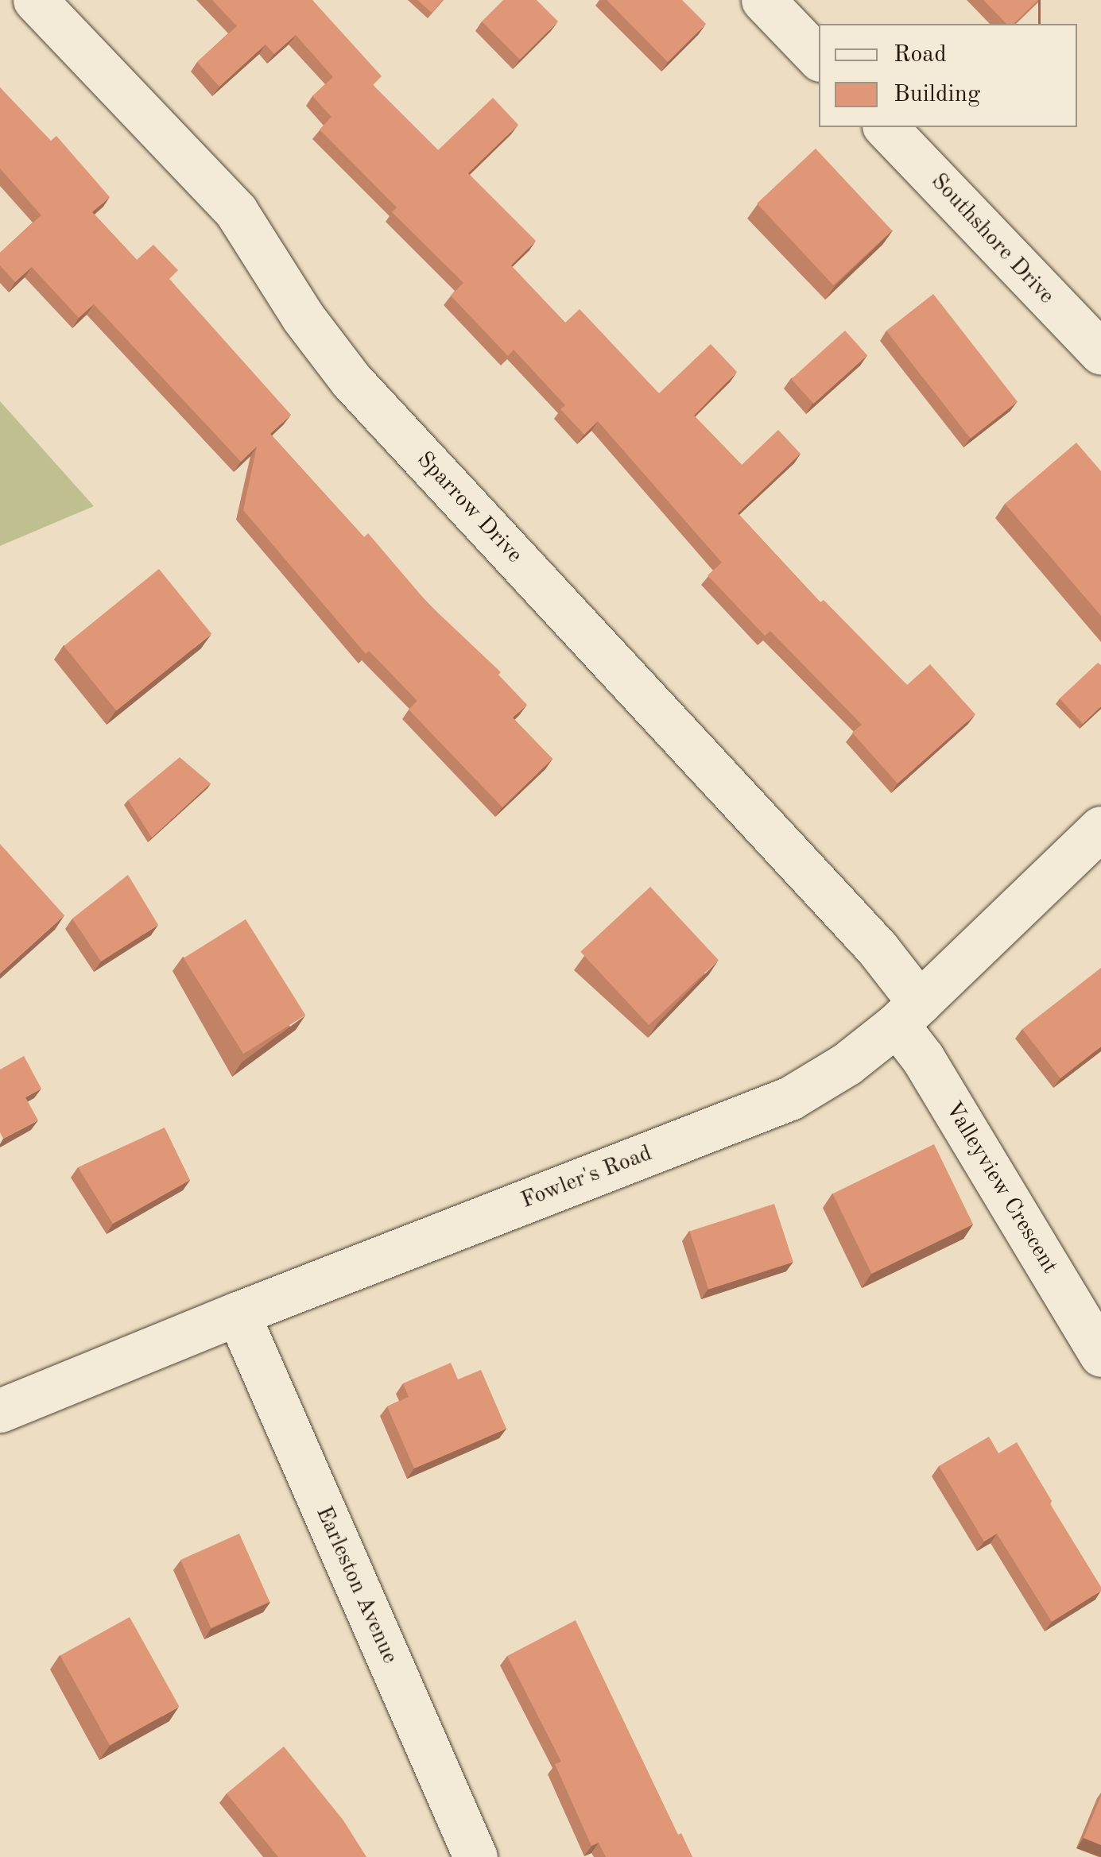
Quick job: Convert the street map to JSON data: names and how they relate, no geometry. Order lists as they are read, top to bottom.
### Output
{
  "streets": {
    "street": [
      "Southshore Drive",
      "Sparrow Drive",
      "Fowler's Road",
      "Valleyview Crescent",
      "Earleston Avenue"
    ]
  },
  "crossings": [
    ["Sparrow Drive", "Fowler's Road"],
    ["Sparrow Drive", "Valleyview Crescent"],
    ["Fowler's Road", "Valleyview Crescent"],
    ["Fowler's Road", "Earleston Avenue"]
  ],
  "legend": ["Road", "Building"]
}
